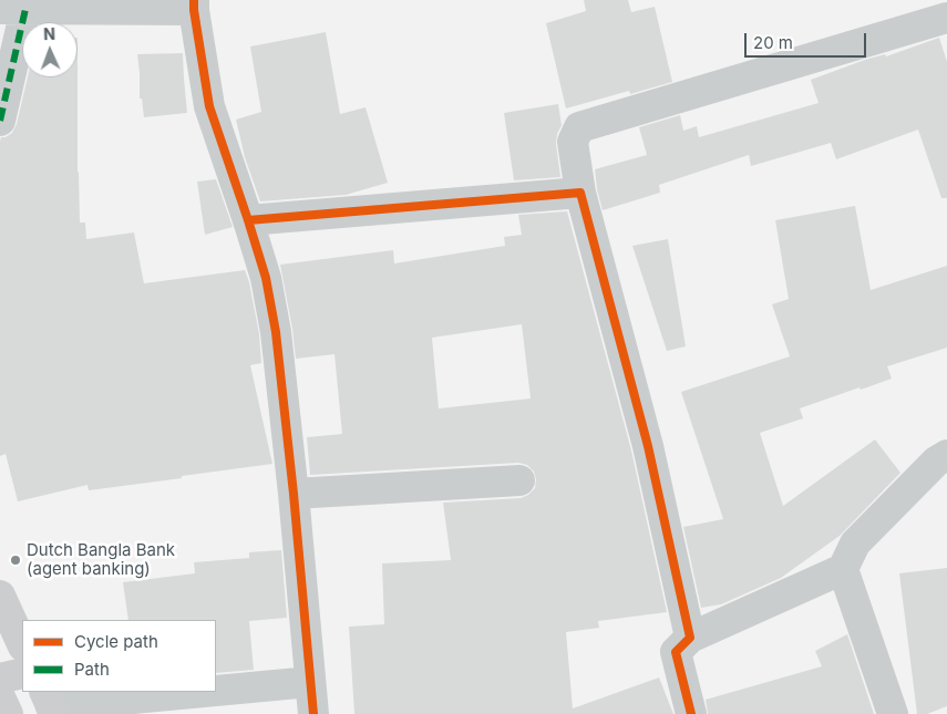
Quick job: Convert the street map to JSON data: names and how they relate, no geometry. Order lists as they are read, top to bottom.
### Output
{
  "places": ["Dutch Bangla Bank (agent banking)"],
  "legend": ["Cycle path", "Path"],
  "scale_bar": "20 m",
  "north": "top"
}
